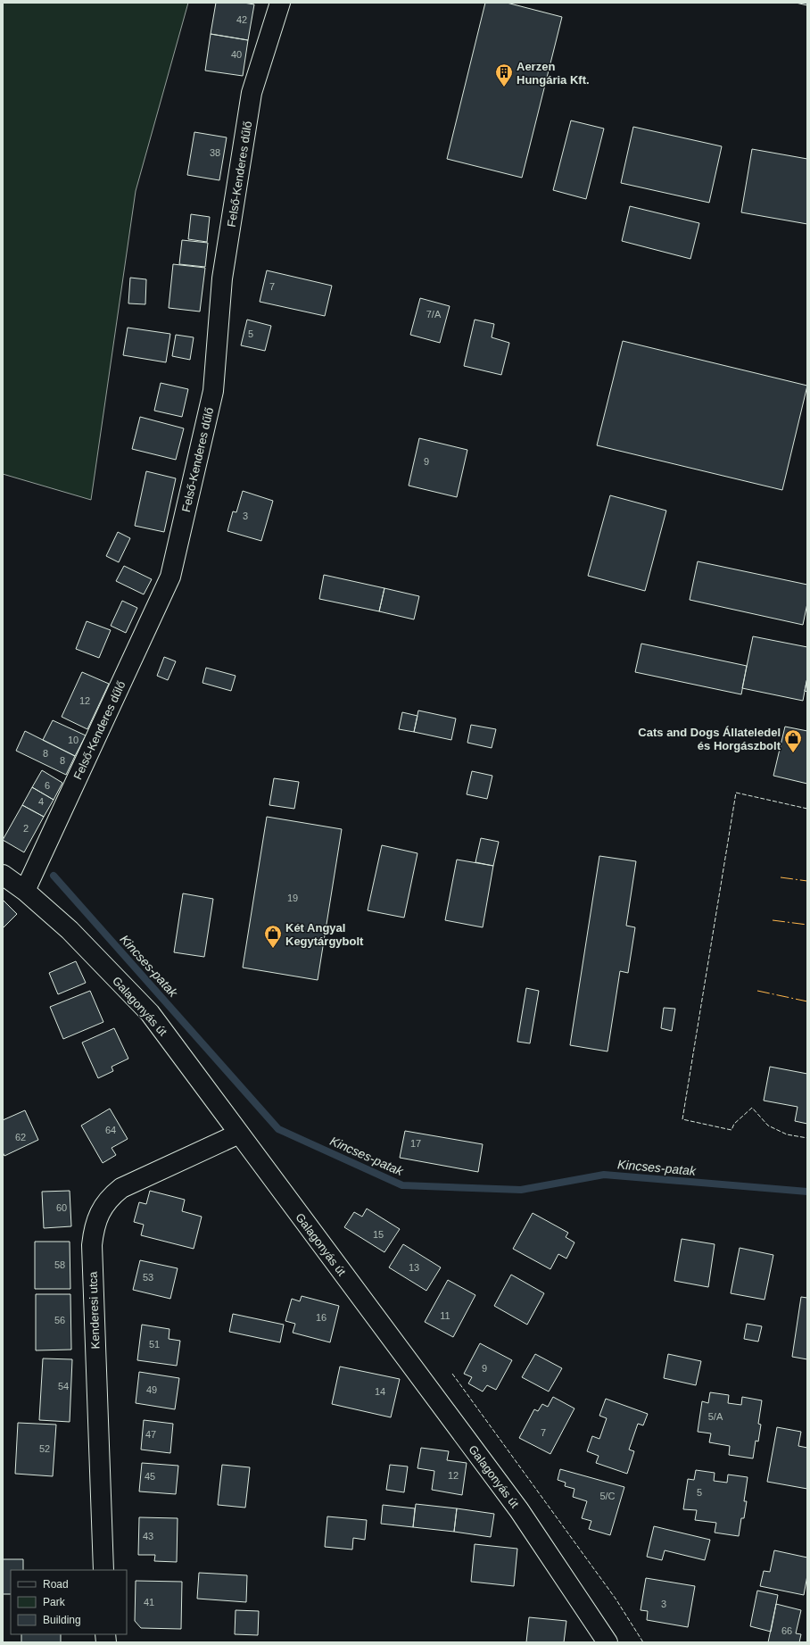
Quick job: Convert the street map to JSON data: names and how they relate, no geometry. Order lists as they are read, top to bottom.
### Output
{
  "streets": {
    "street": ["Felső-Kenderes dűlő", "Galagonyás út", "Kenderesi utca"]
  },
  "crossings": [
    ["Felső-Kenderes dűlő", "Galagonyás út"],
    ["Galagonyás út", "Kenderesi utca"]
  ],
  "water": ["Kincses-patak"],
  "places": {
    "building": ["Aerzen Hungária Kft."],
    "shop": ["Cats and Dogs Állateledel és Horgászbolt", "Két Angyal Kegytárgybolt"]
  },
  "house_numbers": [
    "42",
    "40",
    "38",
    "7",
    "7/A",
    "5",
    "9",
    "3",
    "12",
    "10",
    "8",
    "8",
    "6",
    "4",
    "2",
    "19",
    "64",
    "62",
    "17",
    "60",
    "15",
    "58",
    "13",
    "53",
    "11",
    "16",
    "56",
    "51",
    "9",
    "54",
    "49",
    "14",
    "5/A",
    "7",
    "47",
    "52",
    "12",
    "45",
    "5",
    "5/C",
    "43",
    "41",
    "3",
    "66"
  ],
  "legend": ["Road", "Park", "Building"]
}
